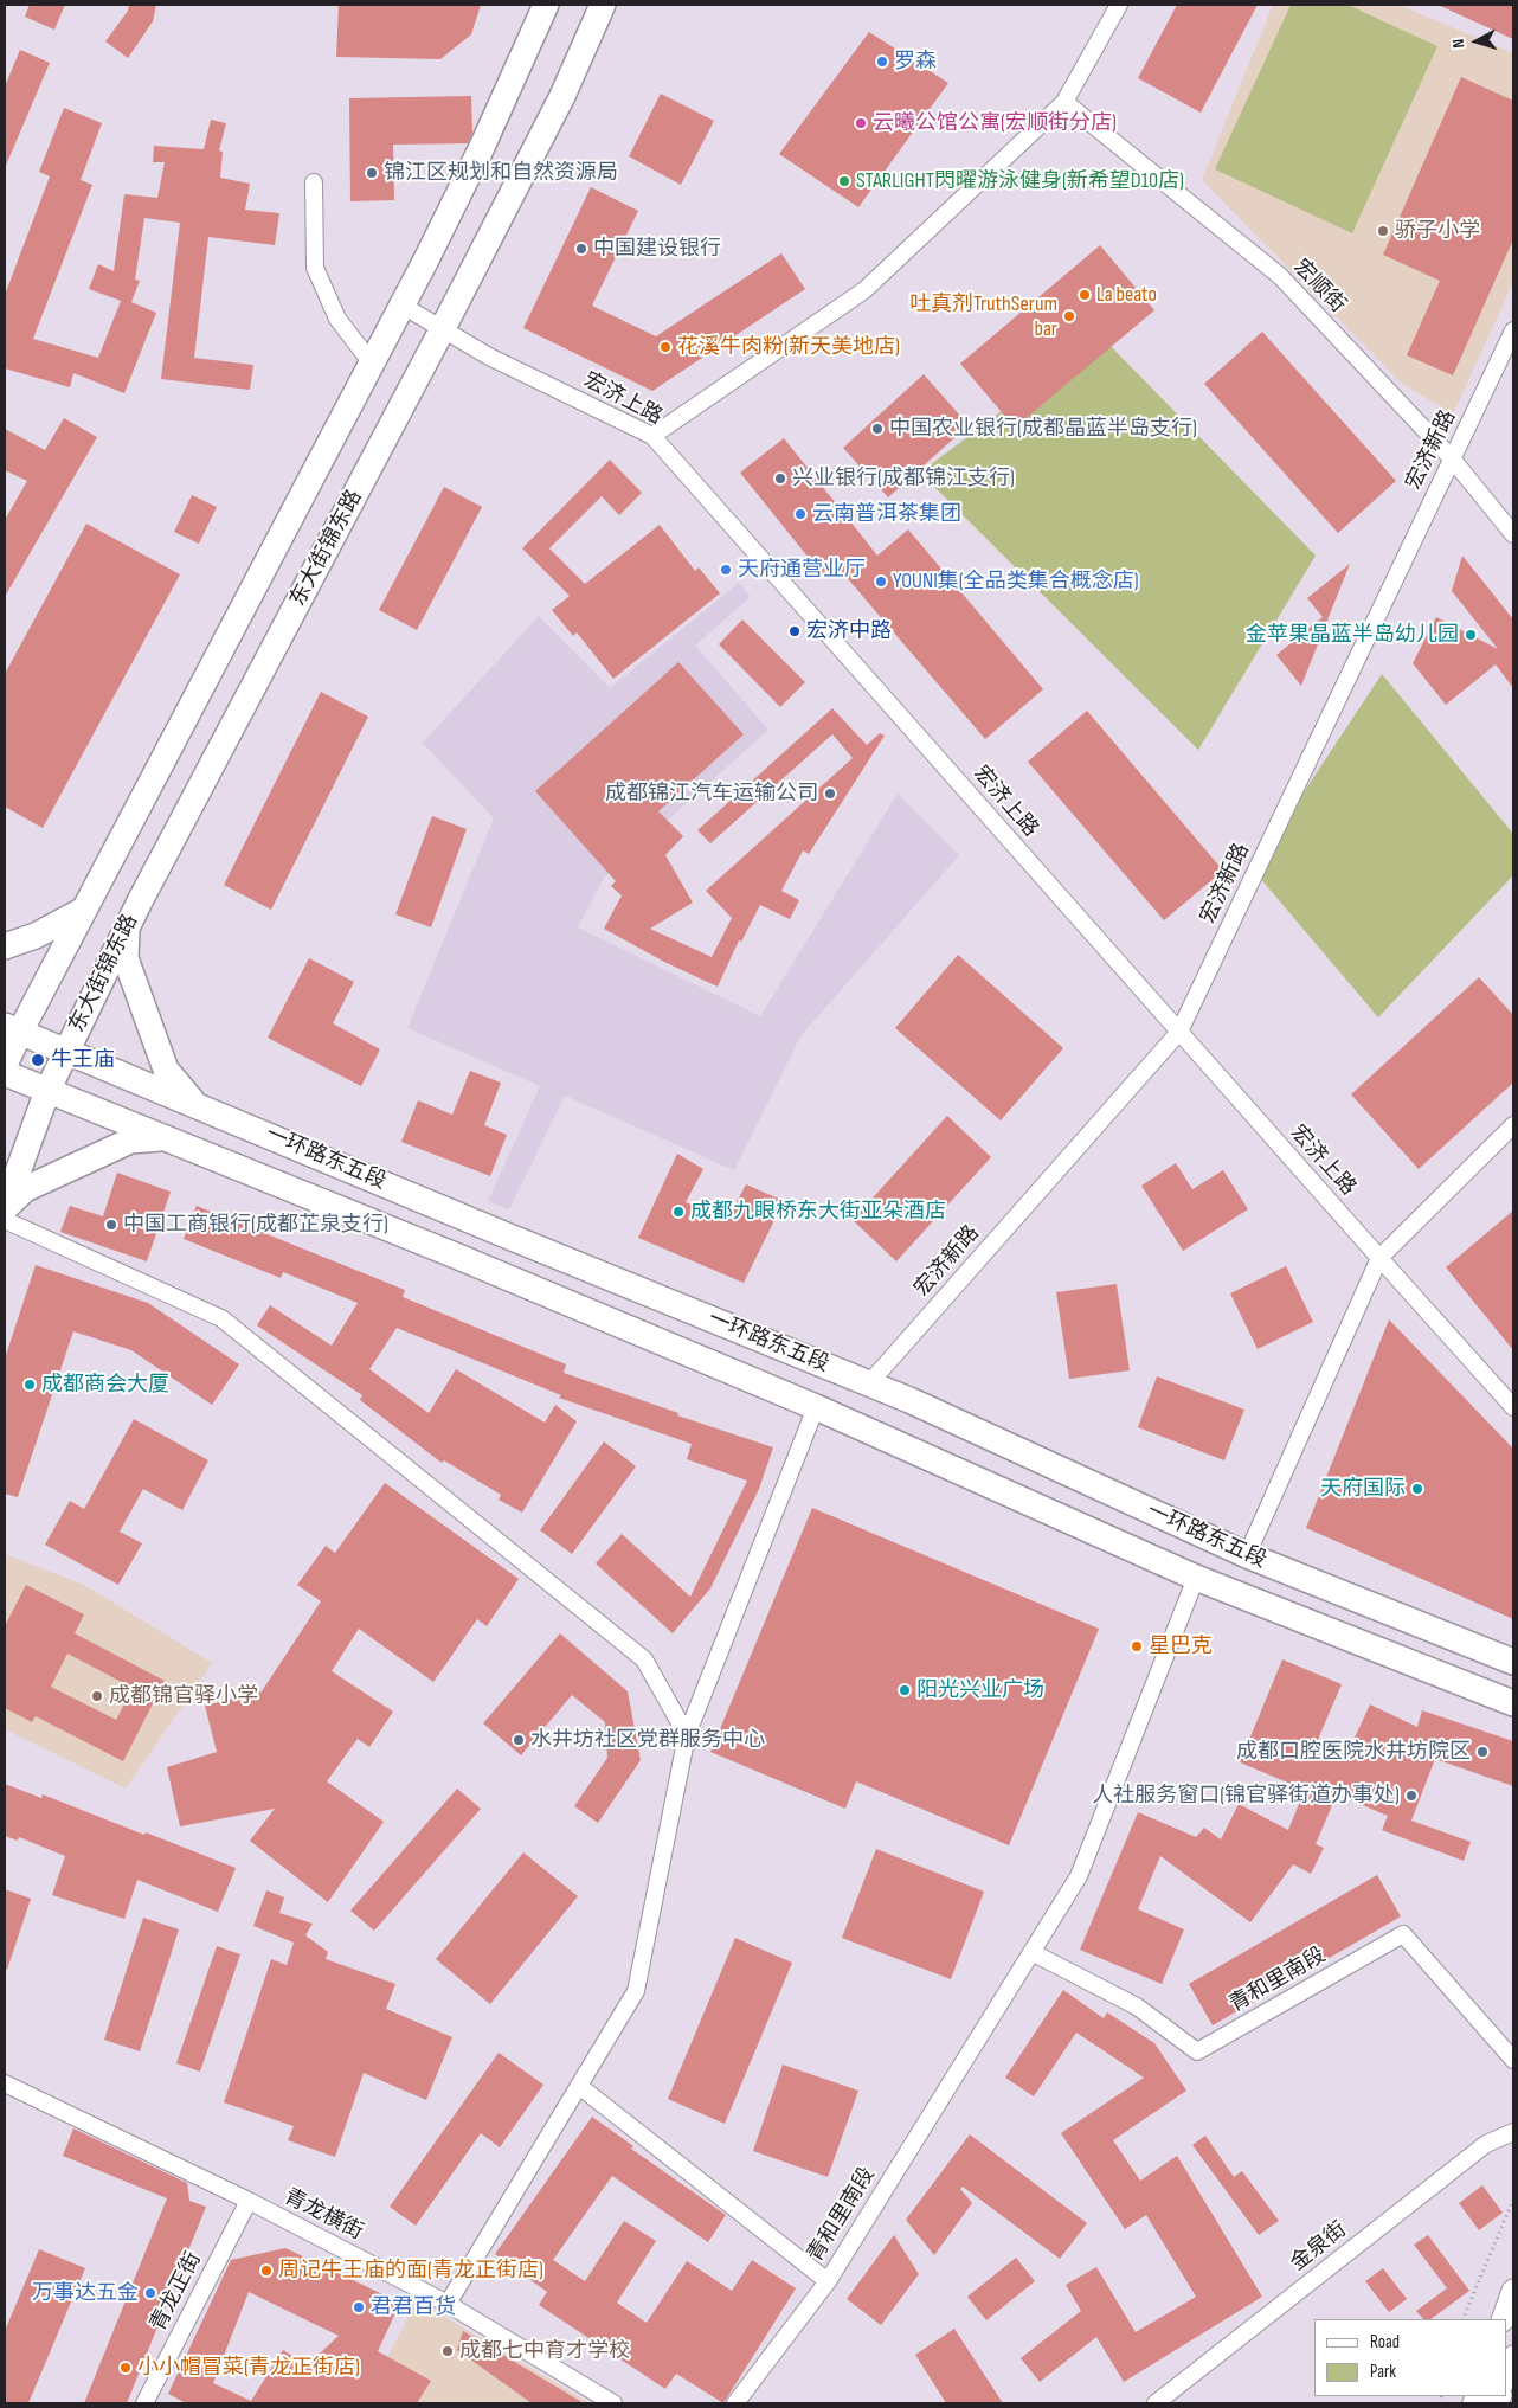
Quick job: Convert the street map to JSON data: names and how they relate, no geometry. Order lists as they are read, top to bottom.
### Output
{
  "streets": {
    "main road": ["东大街锦东路", "一环路东五段"],
    "street": [
      "宏顺街",
      "宏济上路",
      "宏济新路",
      "青和里南段",
      "青龙横街",
      "金泉街",
      "青龙正街"
    ]
  },
  "crossings": [
    ["宏顺街", "宏济新路"],
    ["宏济上路", "宏济新路"],
    ["宏济上路", "东大街锦东路"],
    ["宏济新路", "一环路东五段"],
    ["东大街锦东路", "一环路东五段"],
    ["一环路东五段", "青和里南段"],
    ["青龙横街", "青龙正街"]
  ],
  "places": [
    "罗森",
    "云曦公馆公寓(宏顺街分店)",
    "锦江区规划和自然资源局",
    "STARLIGHT閃曜游泳健身(新希望D10店)",
    "骄子小学",
    "中国建设银行",
    "La beato",
    "吐真剂TruthSerum bar",
    "花溪牛肉粉(新天美地店)",
    "中国农业银行(成都晶蓝半岛支行)",
    "兴业银行(成都锦江支行)",
    "云南普洱茶集团",
    "天府通营业厅",
    "YOUNI集(全品类集合概念店)",
    "宏济中路",
    "金苹果晶蓝半岛幼儿园",
    "成都锦江汽车运输公司",
    "牛王庙",
    "成都九眼桥东大街亚朵酒店",
    "中国工商银行(成都芷泉支行)",
    "成都商会大厦",
    "天府国际",
    "星巴克",
    "阳光兴业广场",
    "成都锦官驿小学",
    "水井坊社区党群服务中心",
    "成都口腔医院水井坊院区",
    "人社服务窗口(锦官驿街道办事处)",
    "周记牛王庙的面(青龙正街店)",
    "万事达五金",
    "君君百货",
    "成都七中育才学校",
    "小小帽冒菜(青龙正街店)"
  ],
  "legend": ["Road", "Park"],
  "north": "left"
}
